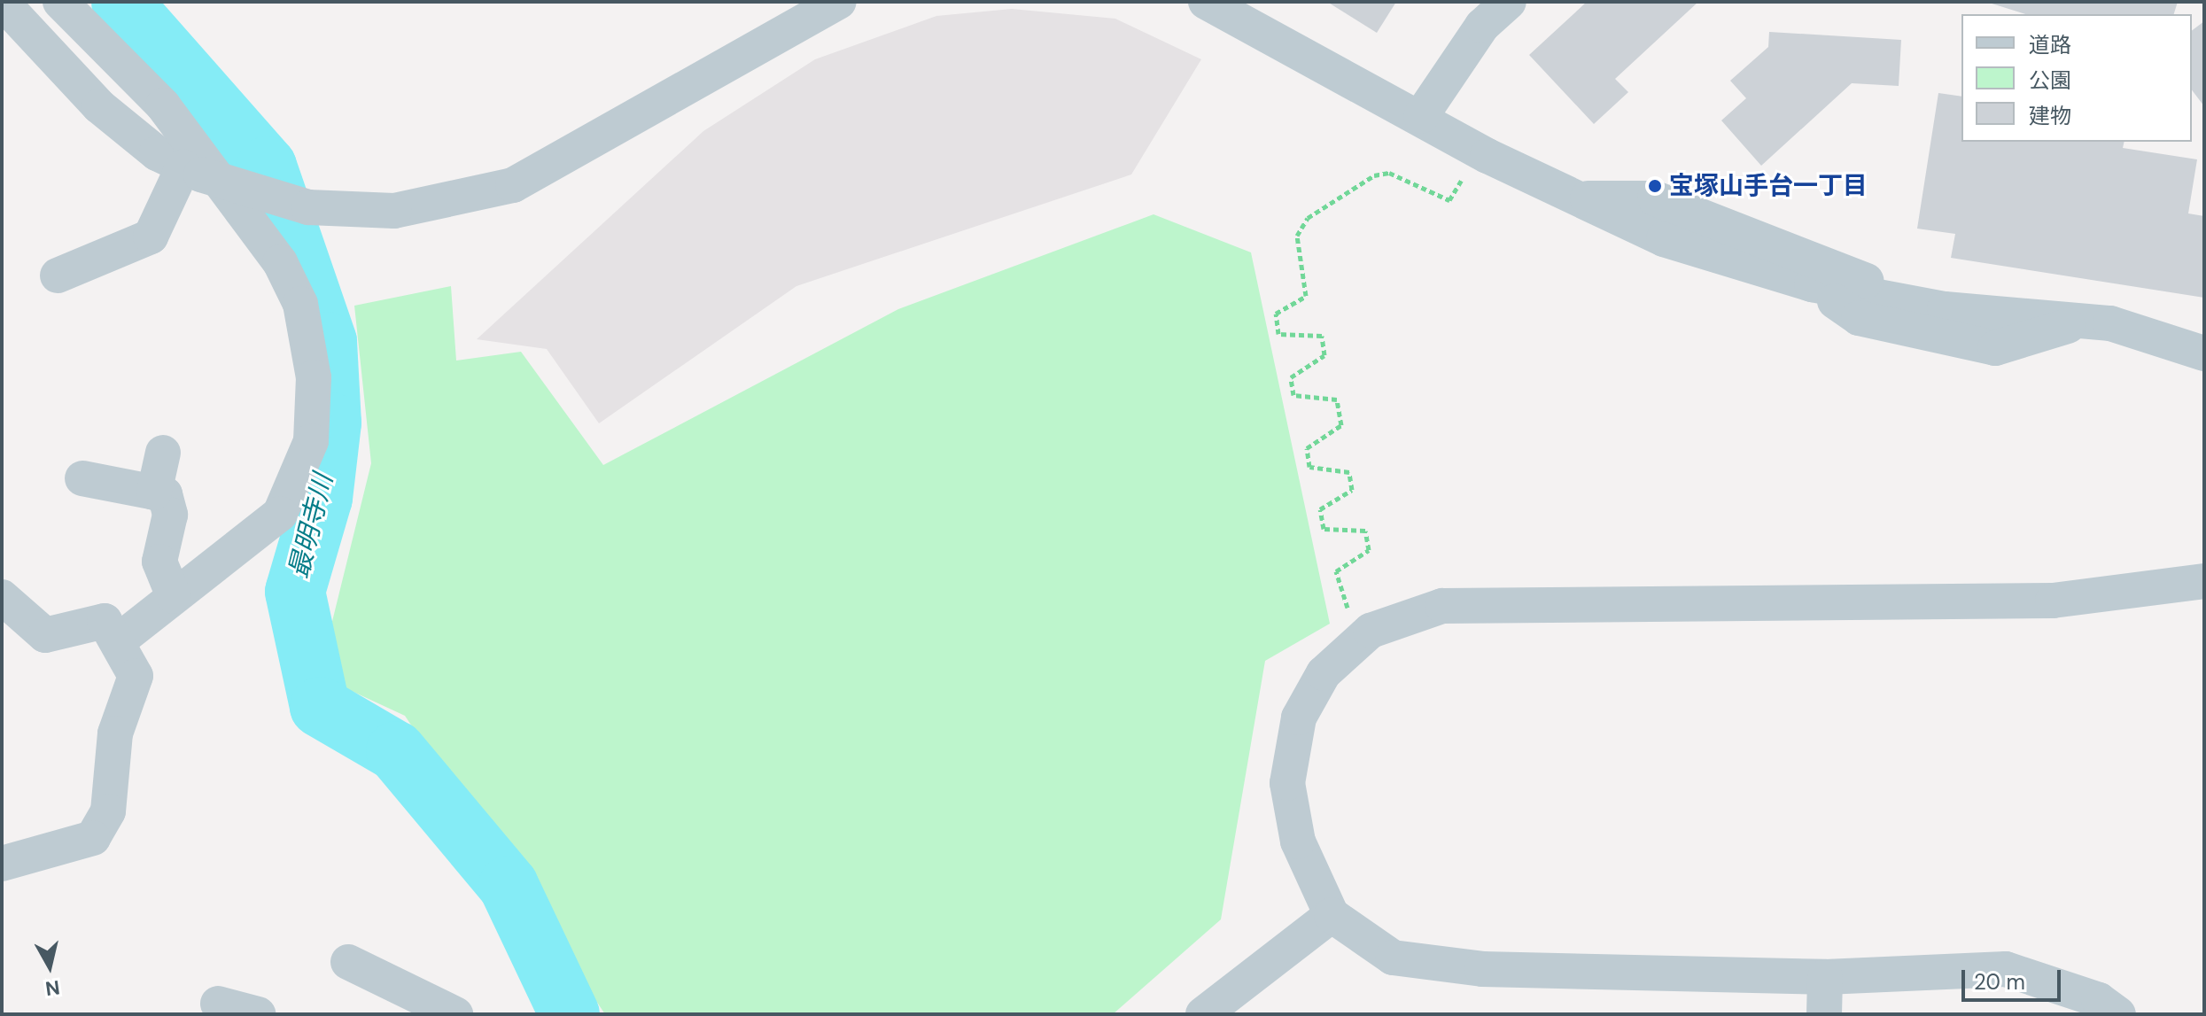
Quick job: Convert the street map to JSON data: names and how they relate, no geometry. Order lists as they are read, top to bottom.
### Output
{
  "water": ["最明寺川"],
  "places": ["宝塚山手台一丁目"],
  "legend": ["道路", "公園", "建物"],
  "scale_bar": "20 m",
  "north": "bottom"
}
